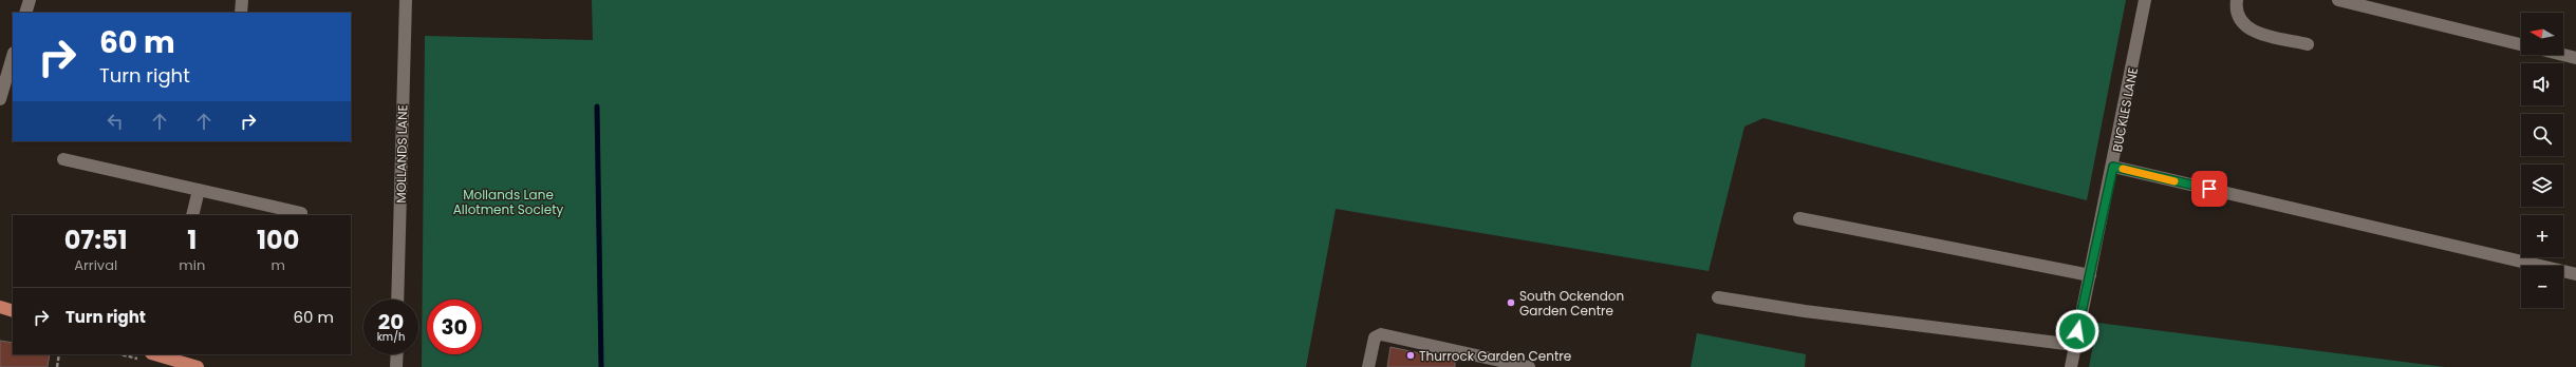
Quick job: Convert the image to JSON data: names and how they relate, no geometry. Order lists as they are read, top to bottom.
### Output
{
  "streets": {
    "street": ["BUCKLES LANE", "MOLLANDS LANE"]
  },
  "parks": ["Mollands Lane Allotment Society"],
  "places": ["South Ockendon Garden Centre", "Thurrock Garden Centre"],
  "north": "left",
  "page": {
    "map_buttons": ["+", "−"],
    "turn": ["60 m", "Turn right"],
    "eta": [
      "07:51",
      "Arrival",
      "1",
      "min",
      "100",
      "m"
    ],
    "list": [
      {
        "name": "Turn right",
        "value": "60 m"
      }
    ],
    "speed": "20 km/h",
    "limit": "30"
  }
}
